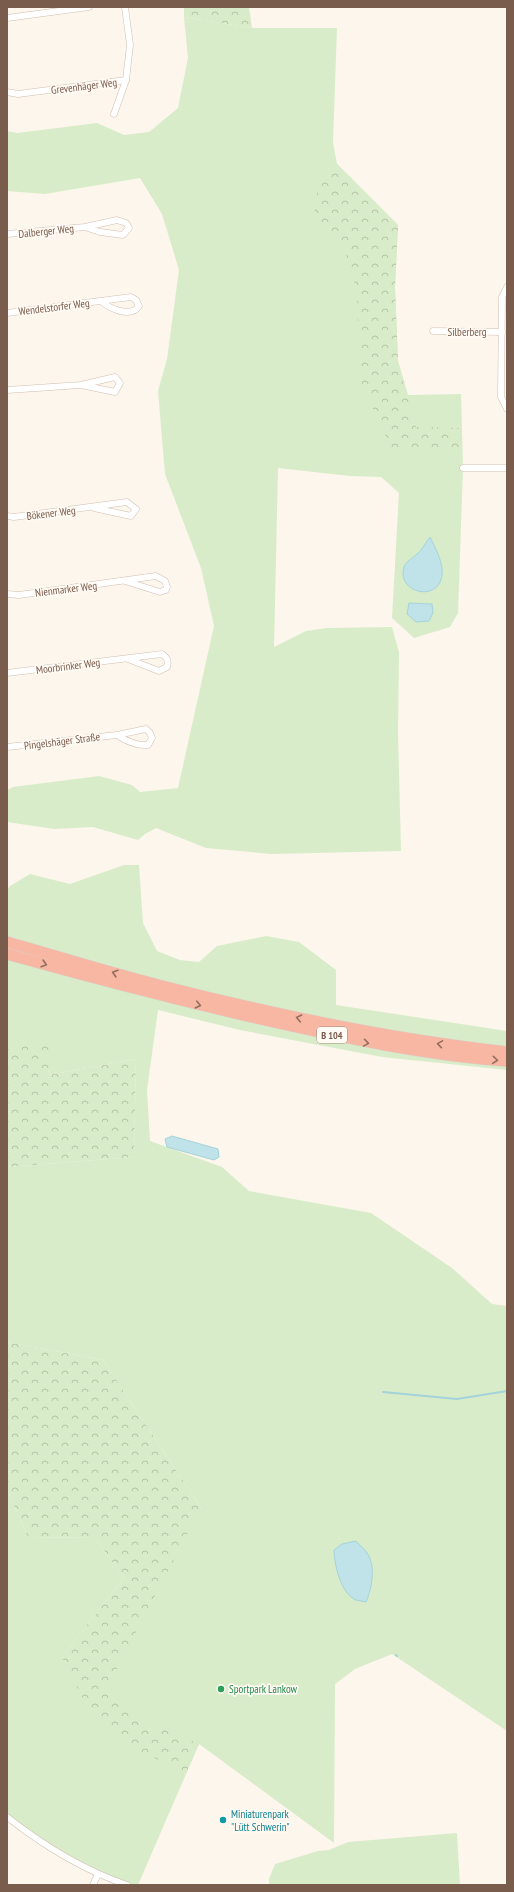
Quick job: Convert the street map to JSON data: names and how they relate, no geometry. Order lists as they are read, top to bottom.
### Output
{
  "streets": {
    "highway": ["B 104"],
    "street": [
      "Grevenhäger Weg",
      "Dalberger Weg",
      "Wendelstorfer Weg",
      "Silberberg",
      "Bökener Weg",
      "Nienmarker Weg",
      "Moorbrinker Weg",
      "Pingelshäger Straße"
    ]
  },
  "places": ["Sportpark Lankow", "Miniaturenpark \"Lütt Schwerin\""]
}
